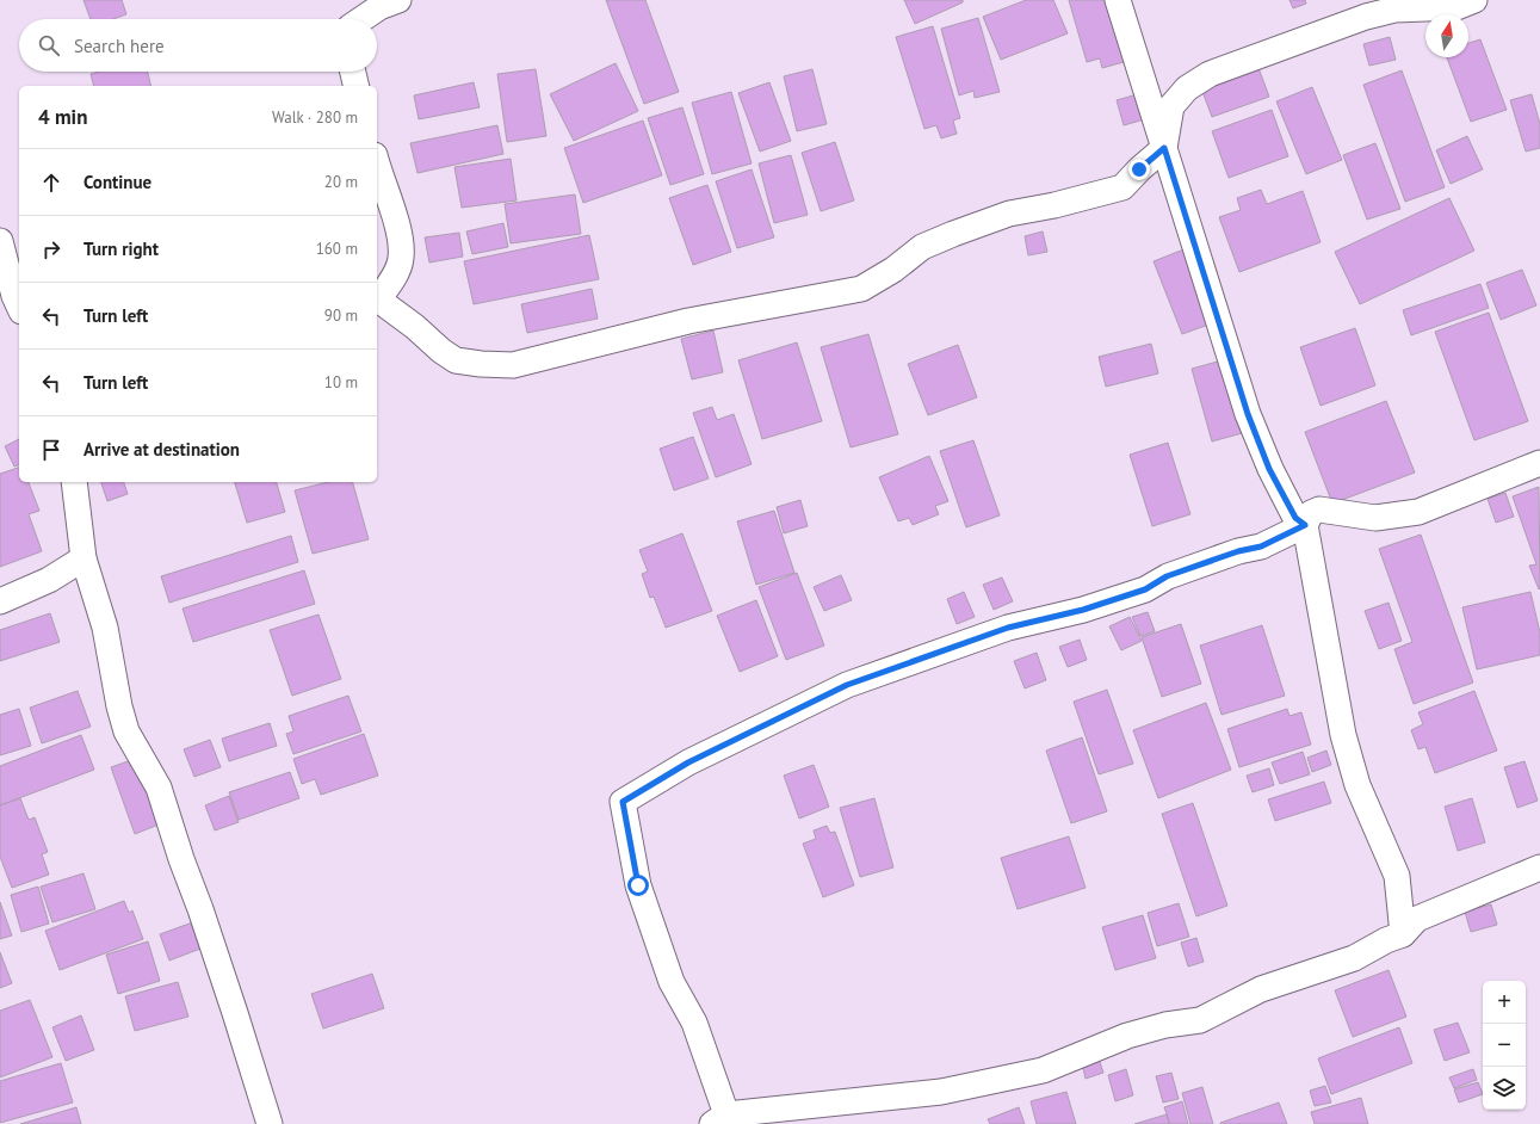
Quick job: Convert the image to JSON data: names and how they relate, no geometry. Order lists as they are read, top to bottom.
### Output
{
  "north": "top",
  "page": {
    "search": "Search here",
    "heading": ["4 min", "Walk · 280 m"],
    "list": [
      ["Continue", "20 m"],
      ["Turn right", "160 m"],
      ["Turn left", "90 m"],
      ["Turn left", "10 m"],
      "Arrive at destination"
    ],
    "map_buttons": ["+", "−"]
  }
}
